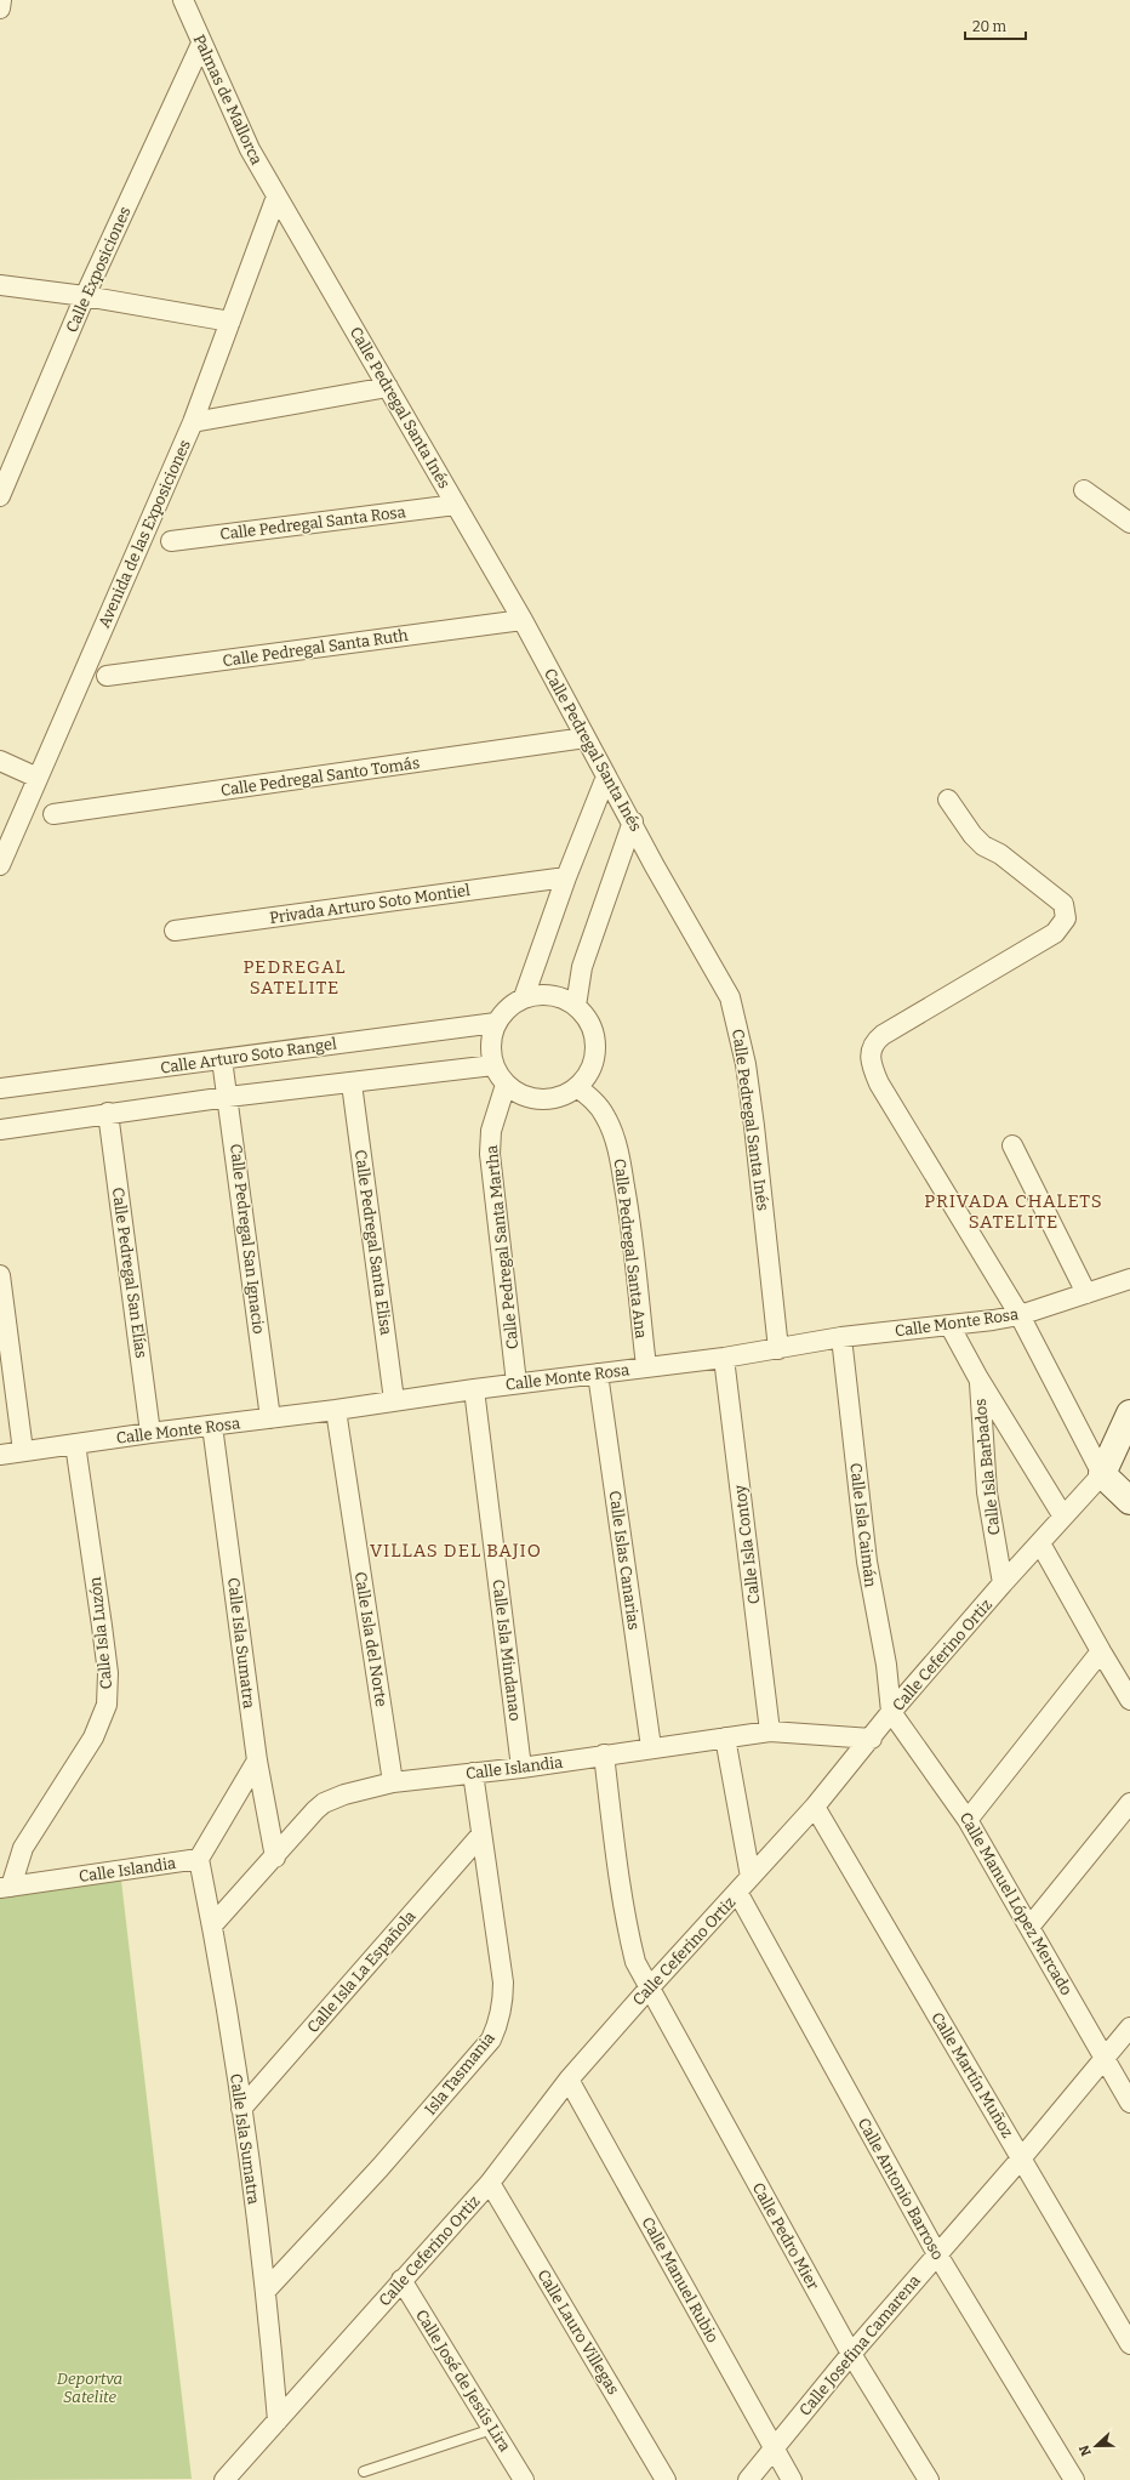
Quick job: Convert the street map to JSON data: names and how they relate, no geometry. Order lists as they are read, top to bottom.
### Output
{
  "streets": {
    "street": [
      "Palmas de Mallorca",
      "Calle Exposiciones",
      "Calle Pedregal Santa Inés",
      "Calle Pedregal Santa Rosa",
      "Avenida de las Exposiciones",
      "Calle Pedregal Santa Ruth",
      "Calle Pedregal Santo Tomás",
      "Privada Arturo Soto Montiel",
      "Calle Arturo Soto Rangel",
      "Calle Pedregal San Ignacio",
      "Calle Pedregal Santa Elisa",
      "Calle Pedregal Santa Martha",
      "Calle Pedregal Santa Ana",
      "Calle Pedregal San Elías",
      "Calle Monte Rosa",
      "Calle Isla Barbados",
      "Calle Isla Caimán",
      "Calle Isla Contoy",
      "Calle Islas Canarias",
      "Calle Isla Luzón",
      "Calle Isla del Norte",
      "Calle Isla Sumatra",
      "Calle Isla Mindanao",
      "Calle Ceferino Ortiz",
      "Calle Islandia",
      "Calle Manuel López Mercado",
      "Calle Isla La Española",
      "Isla Tasmania",
      "Calle Martín Muñoz",
      "Calle Antonio Barroso",
      "Calle Pedro Mier",
      "Calle Manuel Rubio",
      "Calle Lauro Villegas",
      "Calle Josefina Camarena",
      "Calle José de Jesús Lira"
    ]
  },
  "crossings": [
    ["Palmas de Mallorca", "Calle Exposiciones"],
    ["Palmas de Mallorca", "Calle Pedregal Santa Inés"],
    ["Palmas de Mallorca", "Avenida de las Exposiciones"],
    ["Calle Pedregal Santa Inés", "Calle Pedregal Santa Rosa"],
    ["Calle Pedregal Santa Inés", "Avenida de las Exposiciones"],
    ["Calle Pedregal Santa Inés", "Calle Pedregal Santa Ruth"],
    ["Calle Pedregal Santa Inés", "Calle Pedregal Santo Tomás"],
    ["Calle Pedregal Santa Inés", "Calle Monte Rosa"],
    ["Calle Arturo Soto Rangel", "Calle Pedregal San Ignacio"],
    ["Calle Arturo Soto Rangel", "Calle Pedregal Santa Martha"],
    ["Calle Arturo Soto Rangel", "Calle Pedregal Santa Ana"],
    ["Calle Pedregal San Ignacio", "Calle Monte Rosa"],
    ["Calle Pedregal Santa Elisa", "Calle Monte Rosa"],
    ["Calle Pedregal Santa Martha", "Calle Pedregal Santa Ana"],
    ["Calle Pedregal Santa Martha", "Calle Monte Rosa"],
    ["Calle Pedregal Santa Ana", "Calle Monte Rosa"],
    ["Calle Pedregal San Elías", "Calle Monte Rosa"],
    ["Calle Monte Rosa", "Calle Isla Caimán"],
    ["Calle Monte Rosa", "Calle Isla Contoy"],
    ["Calle Monte Rosa", "Calle Islas Canarias"],
    ["Calle Monte Rosa", "Calle Isla Luzón"],
    ["Calle Monte Rosa", "Calle Isla del Norte"],
    ["Calle Monte Rosa", "Calle Isla Sumatra"],
    ["Calle Monte Rosa", "Calle Isla Mindanao"],
    ["Calle Isla Barbados", "Calle Ceferino Ortiz"],
    ["Calle Isla Caimán", "Calle Ceferino Ortiz"],
    ["Calle Isla Caimán", "Calle Manuel López Mercado"],
    ["Calle Isla Contoy", "Calle Islandia"],
    ["Calle Islas Canarias", "Calle Islandia"],
    ["Calle Isla Luzón", "Calle Islandia"],
    ["Calle Isla del Norte", "Calle Islandia"],
    ["Calle Isla Sumatra", "Calle Ceferino Ortiz"],
    ["Calle Isla Sumatra", "Calle Islandia"],
    ["Calle Isla Sumatra", "Calle Isla La Española"],
    ["Calle Isla Sumatra", "Isla Tasmania"],
    ["Calle Isla Mindanao", "Calle Islandia"],
    ["Calle Ceferino Ortiz", "Calle Islandia"],
    ["Calle Ceferino Ortiz", "Calle Manuel López Mercado"],
    ["Calle Ceferino Ortiz", "Calle Martín Muñoz"],
    ["Calle Ceferino Ortiz", "Calle Antonio Barroso"],
    ["Calle Ceferino Ortiz", "Calle Pedro Mier"],
    ["Calle Ceferino Ortiz", "Calle Manuel Rubio"],
    ["Calle Ceferino Ortiz", "Calle Lauro Villegas"],
    ["Calle Ceferino Ortiz", "Calle José de Jesús Lira"],
    ["Calle Islandia", "Isla Tasmania"],
    ["Calle Manuel López Mercado", "Calle Josefina Camarena"],
    ["Calle Isla La Española", "Isla Tasmania"],
    ["Calle Martín Muñoz", "Calle Josefina Camarena"],
    ["Calle Antonio Barroso", "Calle Josefina Camarena"],
    ["Calle Pedro Mier", "Calle Josefina Camarena"],
    ["Calle Manuel Rubio", "Calle Josefina Camarena"]
  ],
  "districts": ["PEDREGAL SATELITE", "PRIVADA CHALETS SATELITE", "VILLAS DEL BAJIO"],
  "parks": ["Deportva Satelite"],
  "scale_bar": "20 m",
  "north": "left"
}
